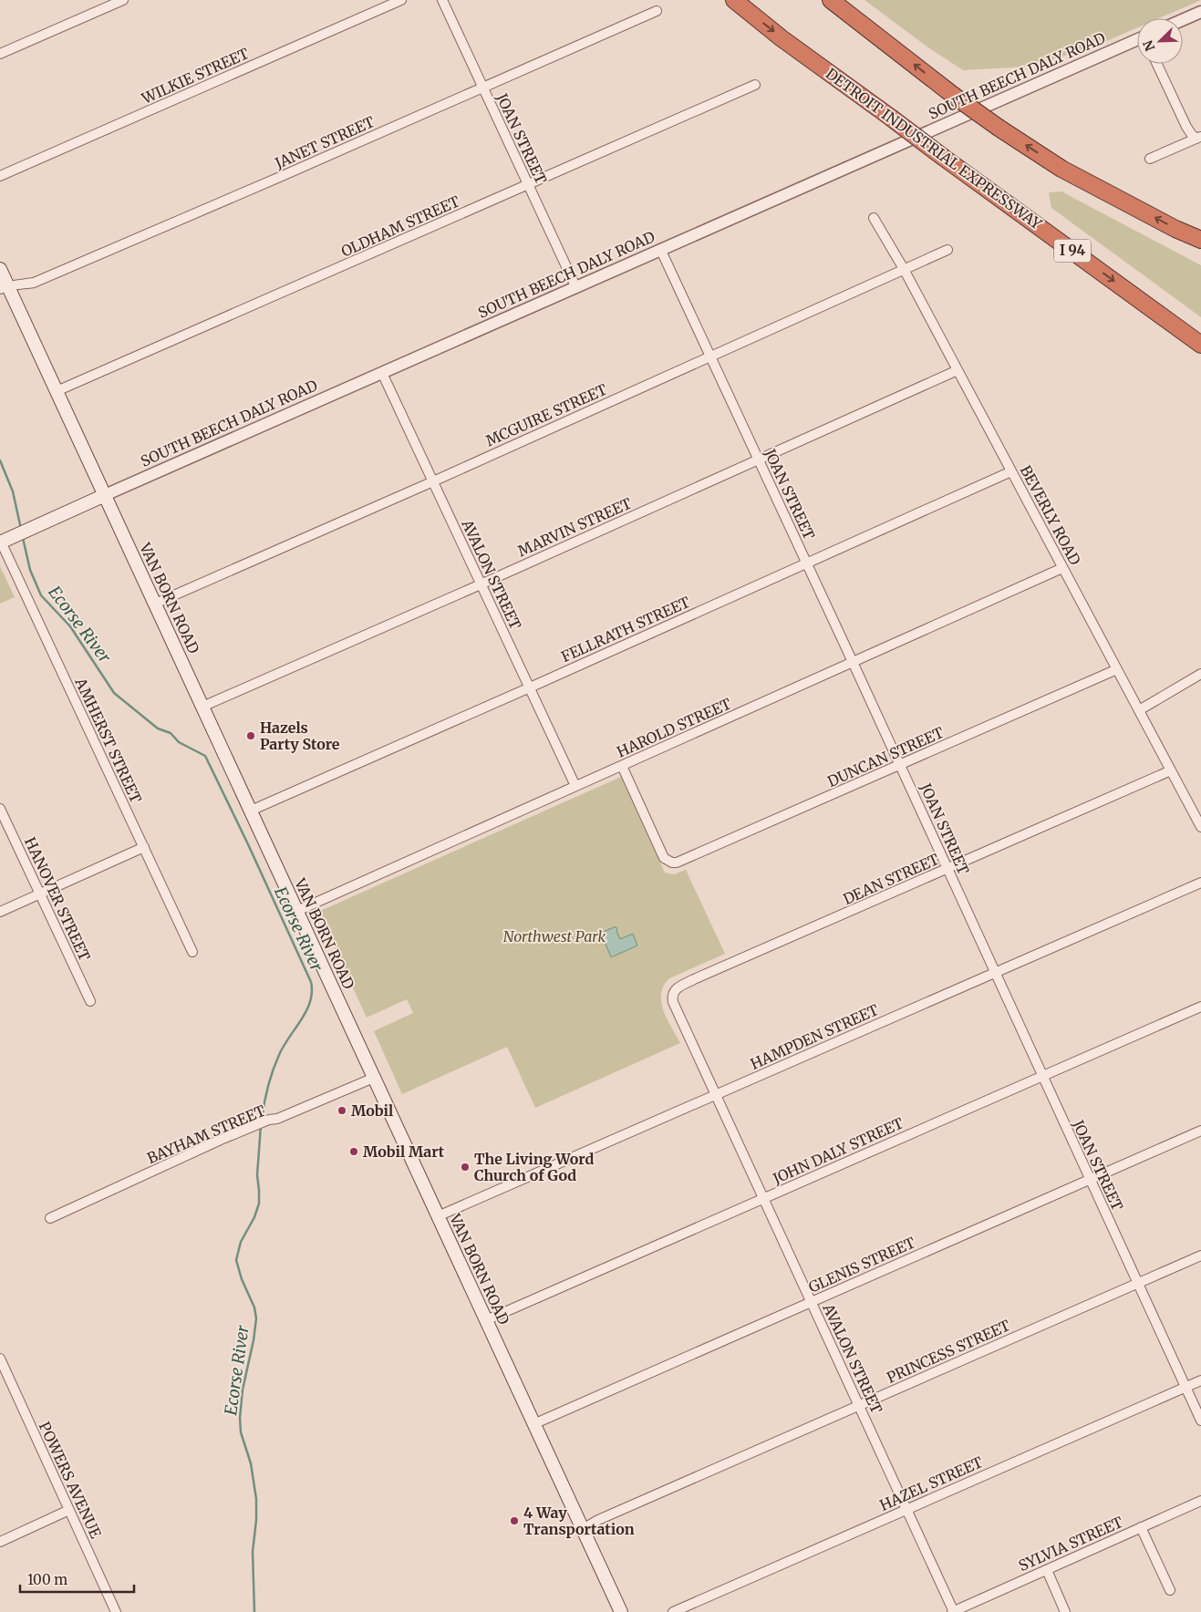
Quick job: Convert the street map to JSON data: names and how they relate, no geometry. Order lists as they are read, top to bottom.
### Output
{
  "streets": {
    "highway": ["DETROIT INDUSTRIAL EXPRESSWAY", "I 94"],
    "main road": ["SOUTH BEECH DALY ROAD", "VAN BORN ROAD"],
    "street": [
      "WILKIE STREET",
      "JOAN STREET",
      "JANET STREET",
      "OLDHAM STREET",
      "MCGUIRE STREET",
      "BEVERLY ROAD",
      "MARVIN STREET",
      "AVALON STREET",
      "FELLRATH STREET",
      "HAROLD STREET",
      "AMHERST STREET",
      "DUNCAN STREET",
      "DEAN STREET",
      "HANOVER STREET",
      "HAMPDEN STREET",
      "BAYHAM STREET",
      "JOHN DALY STREET",
      "GLENIS STREET",
      "PRINCESS STREET",
      "POWERS AVENUE",
      "HAZEL STREET",
      "SYLVIA STREET"
    ]
  },
  "crossings": [
    ["SOUTH BEECH DALY ROAD", "JOAN STREET"],
    ["SOUTH BEECH DALY ROAD", "AVALON STREET"],
    ["SOUTH BEECH DALY ROAD", "VAN BORN ROAD"],
    ["SOUTH BEECH DALY ROAD", "AMHERST STREET"],
    ["JOAN STREET", "JANET STREET"],
    ["JOAN STREET", "OLDHAM STREET"],
    ["JOAN STREET", "MCGUIRE STREET"],
    ["JOAN STREET", "MARVIN STREET"],
    ["JOAN STREET", "FELLRATH STREET"],
    ["JOAN STREET", "HAROLD STREET"],
    ["JOAN STREET", "DUNCAN STREET"],
    ["JOAN STREET", "DEAN STREET"],
    ["JOAN STREET", "HAMPDEN STREET"],
    ["JOAN STREET", "JOHN DALY STREET"],
    ["JOAN STREET", "GLENIS STREET"],
    ["JOAN STREET", "PRINCESS STREET"],
    ["JOAN STREET", "HAZEL STREET"],
    ["JANET STREET", "VAN BORN ROAD"],
    ["OLDHAM STREET", "VAN BORN ROAD"],
    ["MCGUIRE STREET", "BEVERLY ROAD"],
    ["MCGUIRE STREET", "AVALON STREET"],
    ["MCGUIRE STREET", "VAN BORN ROAD"],
    ["BEVERLY ROAD", "MARVIN STREET"],
    ["BEVERLY ROAD", "FELLRATH STREET"],
    ["BEVERLY ROAD", "HAROLD STREET"],
    ["BEVERLY ROAD", "DUNCAN STREET"],
    ["BEVERLY ROAD", "DEAN STREET"],
    ["MARVIN STREET", "AVALON STREET"],
    ["MARVIN STREET", "VAN BORN ROAD"],
    ["AVALON STREET", "FELLRATH STREET"],
    ["AVALON STREET", "HAROLD STREET"],
    ["AVALON STREET", "DEAN STREET"],
    ["AVALON STREET", "HAMPDEN STREET"],
    ["AVALON STREET", "JOHN DALY STREET"],
    ["AVALON STREET", "GLENIS STREET"],
    ["AVALON STREET", "PRINCESS STREET"],
    ["AVALON STREET", "HAZEL STREET"],
    ["AVALON STREET", "SYLVIA STREET"],
    ["VAN BORN ROAD", "FELLRATH STREET"],
    ["VAN BORN ROAD", "HAROLD STREET"],
    ["VAN BORN ROAD", "HAMPDEN STREET"],
    ["VAN BORN ROAD", "BAYHAM STREET"],
    ["VAN BORN ROAD", "JOHN DALY STREET"],
    ["VAN BORN ROAD", "GLENIS STREET"],
    ["VAN BORN ROAD", "PRINCESS STREET"],
    ["HAROLD STREET", "DUNCAN STREET"]
  ],
  "water": ["Ecorse River"],
  "parks": ["Northwest Park"],
  "places": [
    "Hazels Party Store",
    "Mobil",
    "Mobil Mart",
    "The Living Word Church of God",
    "4 Way Transportation"
  ],
  "scale_bar": "100 m",
  "north": "bottom left"
}
